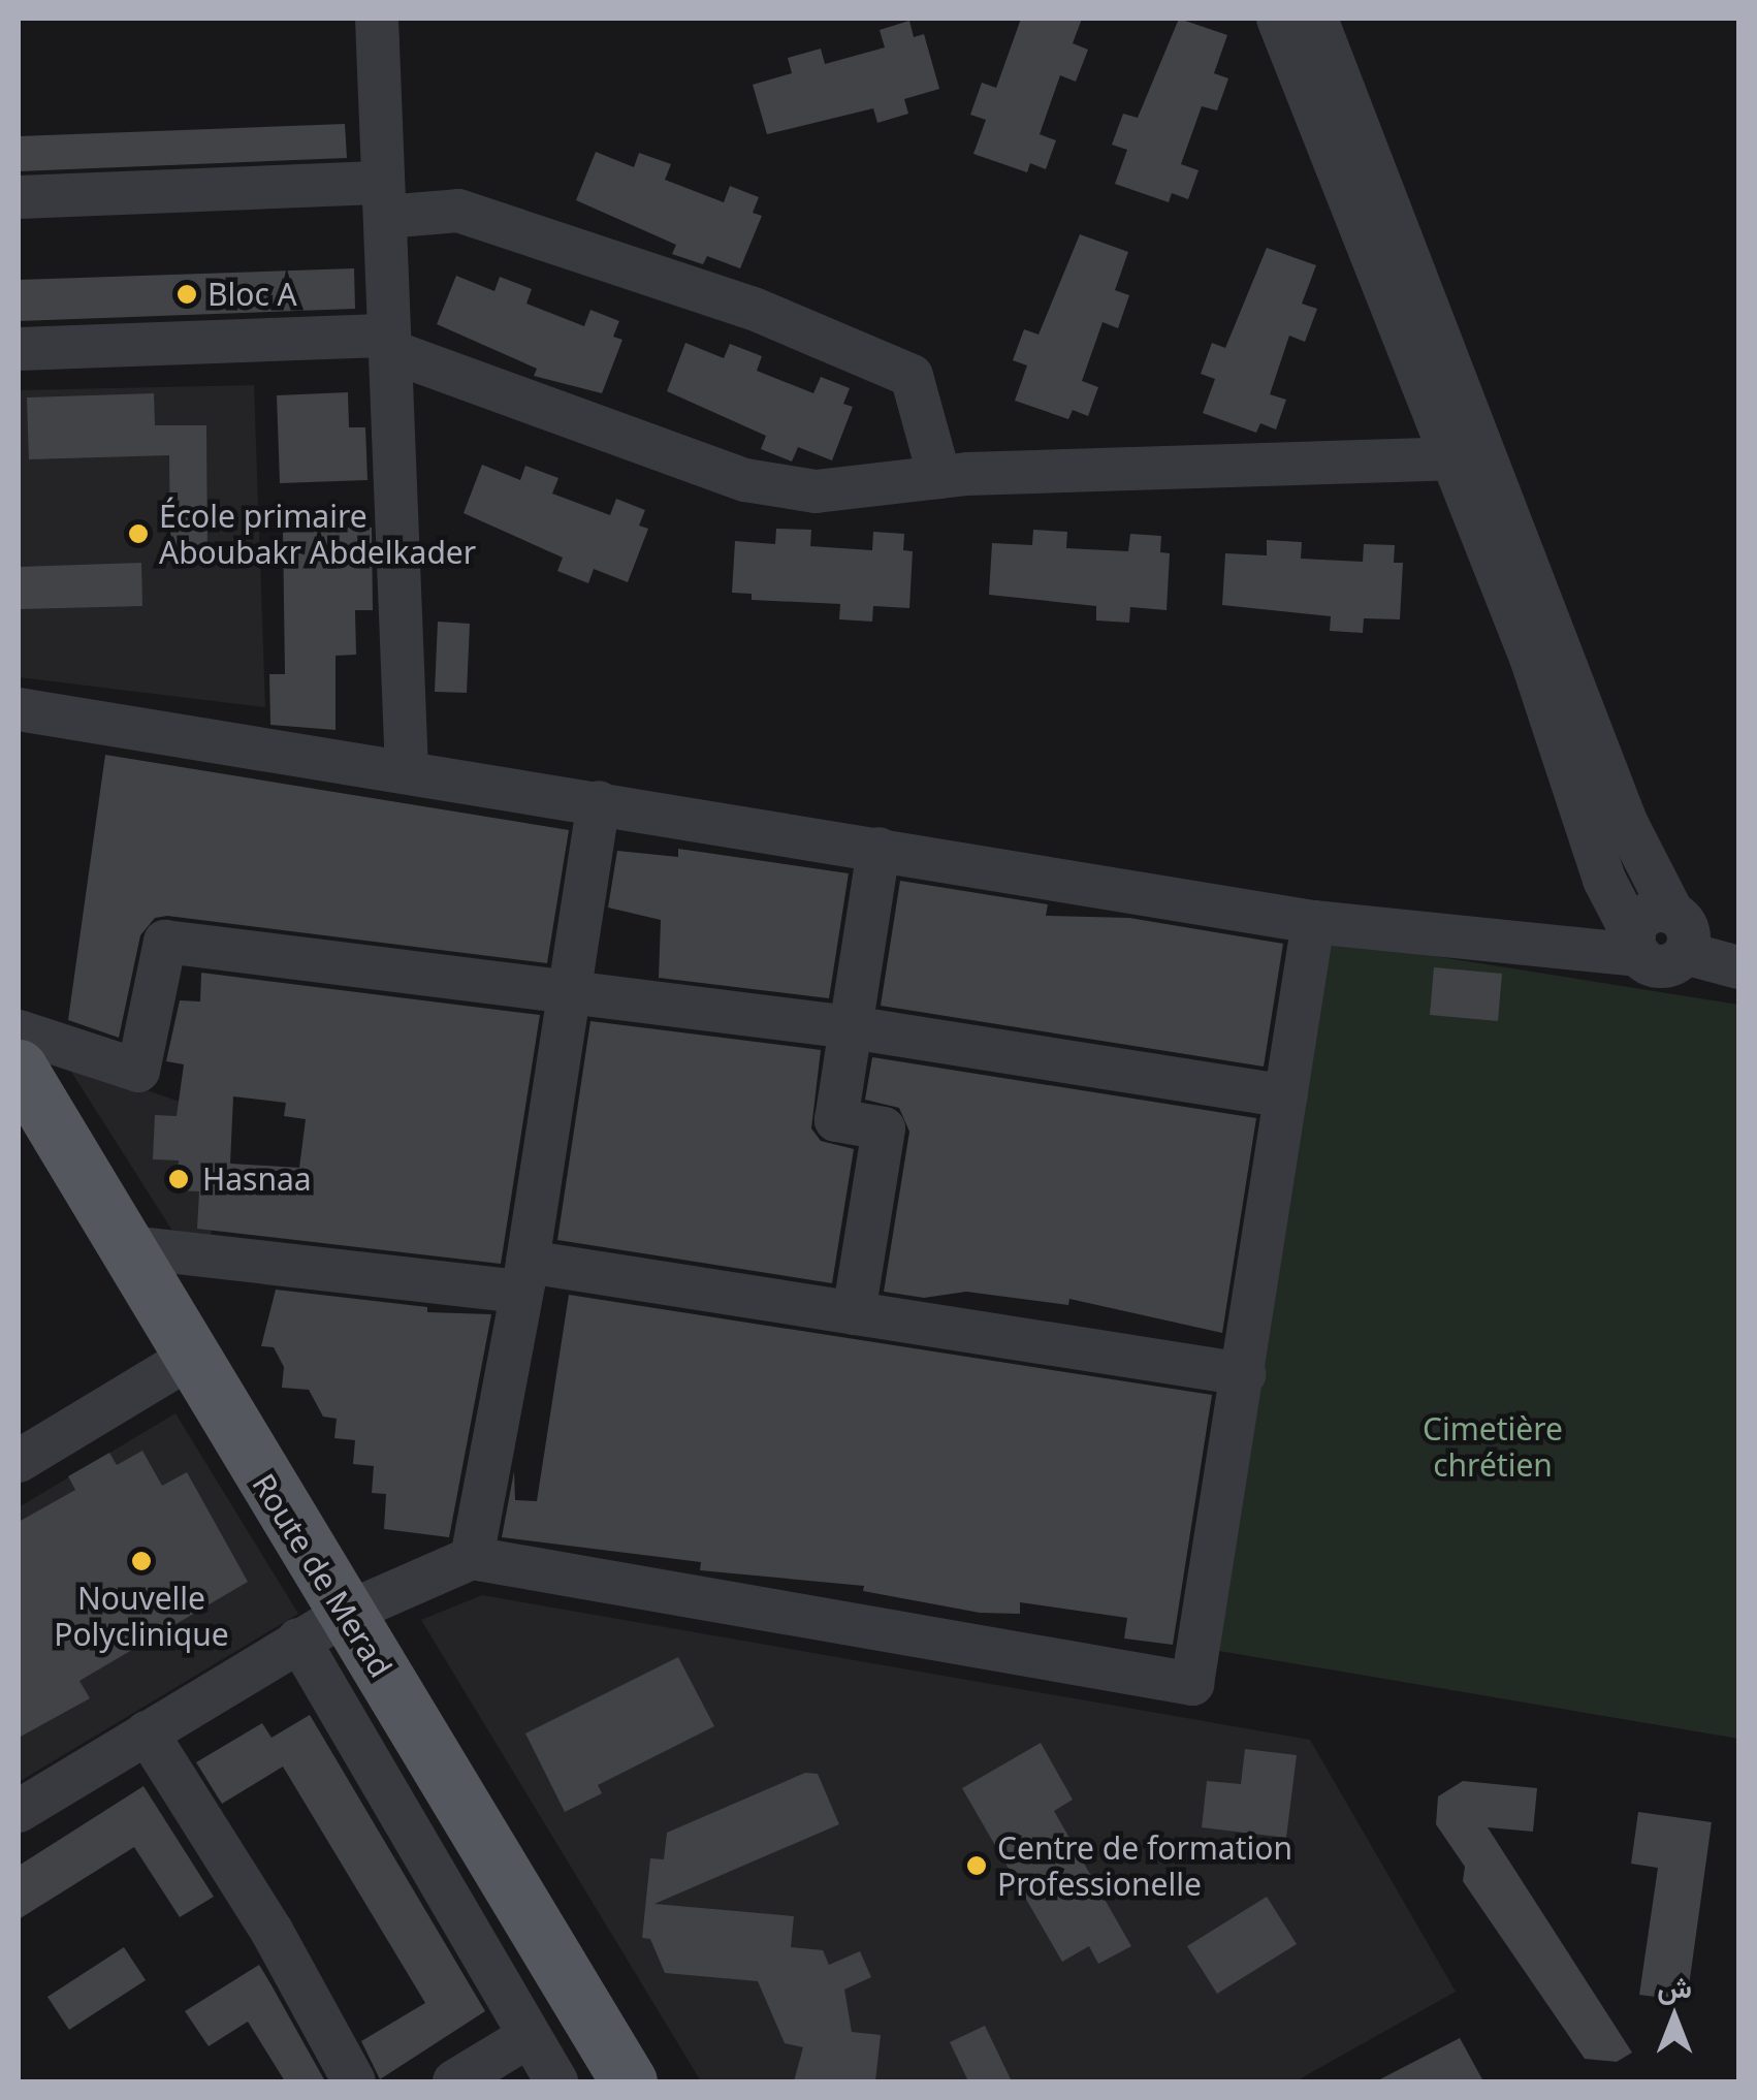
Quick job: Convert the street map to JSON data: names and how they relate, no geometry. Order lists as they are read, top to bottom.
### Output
{
  "streets": {
    "main road": ["Route de Merad"]
  },
  "parks": ["Cimetière chrétien"],
  "places": [
    "Bloc A",
    "École primaire Aboubakr Abdelkader",
    "Hasnaa",
    "Nouvelle Polyclinique",
    "Centre de formation Professionelle"
  ],
  "north": "top"
}
